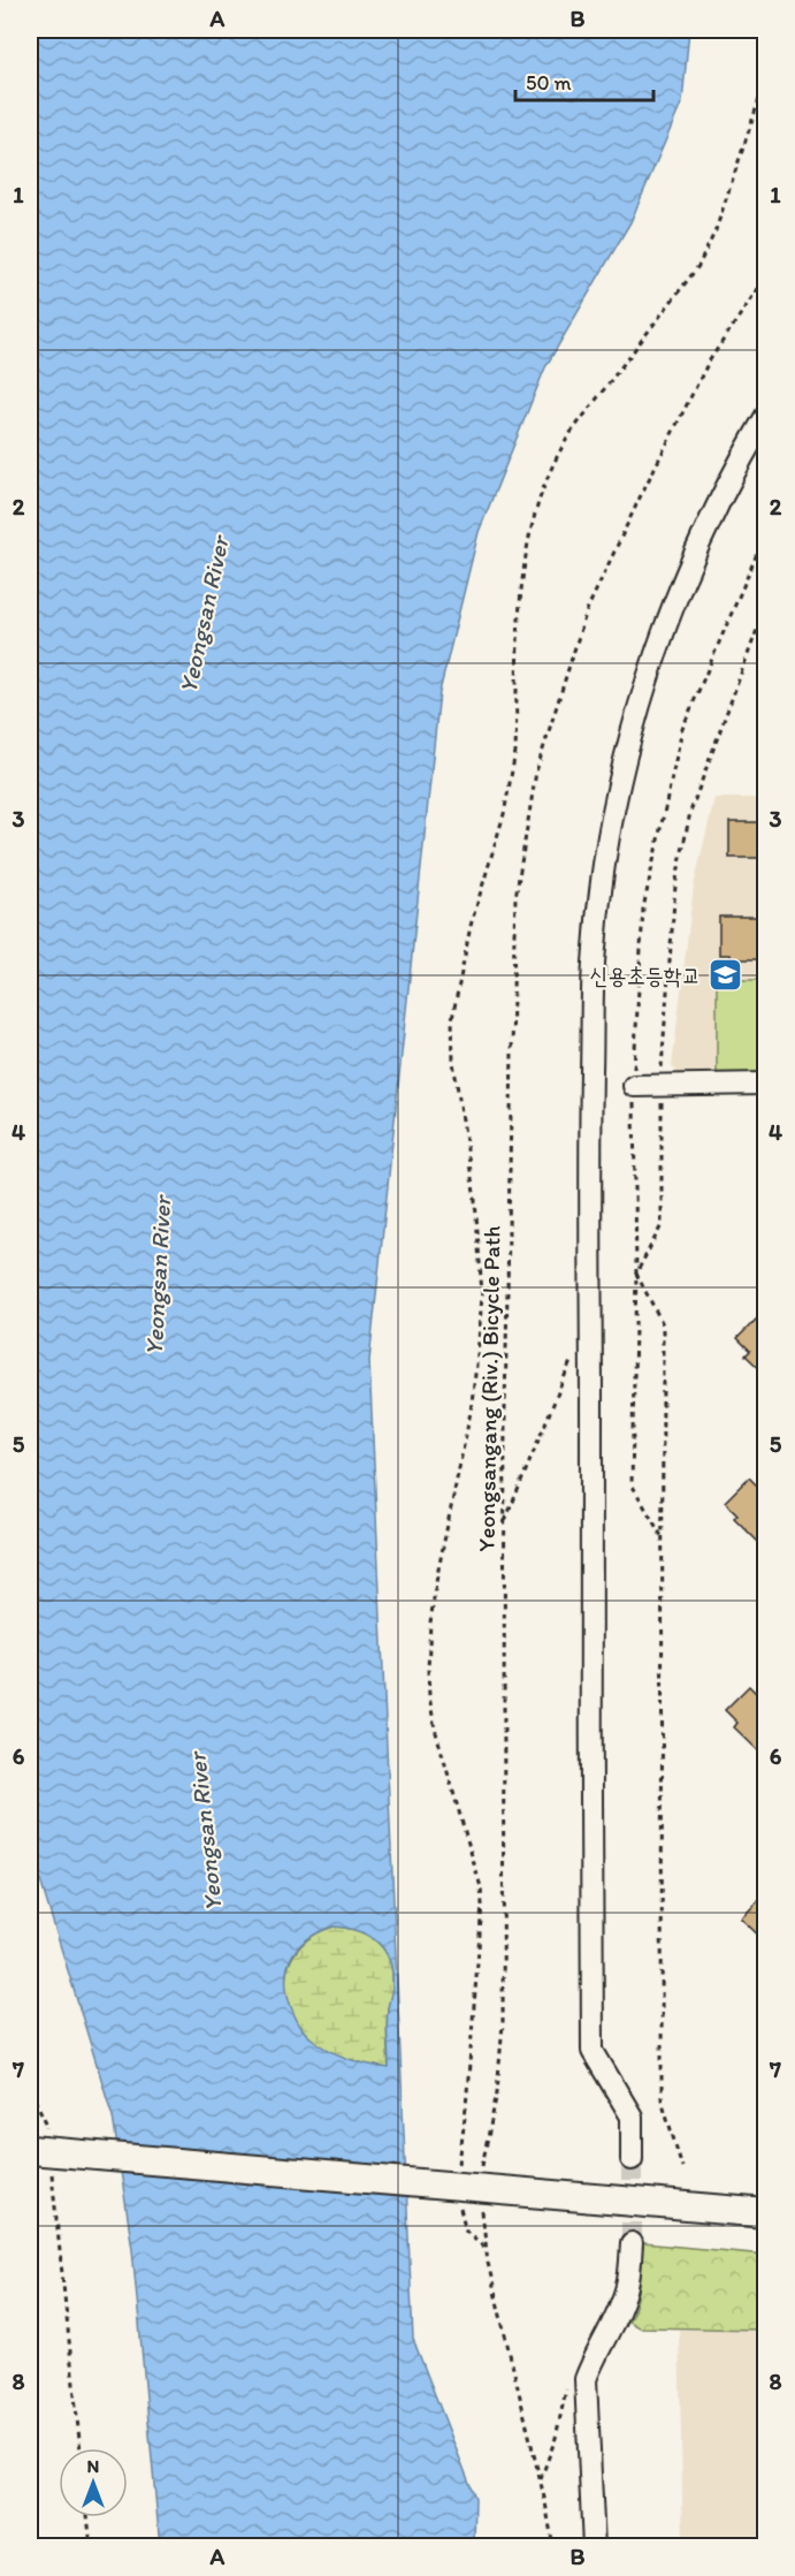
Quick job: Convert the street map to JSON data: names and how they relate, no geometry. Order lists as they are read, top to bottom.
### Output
{
  "streets": {
    "path": ["Yeongsangang (Riv.) Bicycle Path"]
  },
  "water": ["Yeongsan River"],
  "places": {
    "school or university": ["신용초등학교"]
  },
  "scale_bar": "50 m",
  "north": "top",
  "grid": {
    "columns": ["A", "B"],
    "rows": [
      "1",
      "2",
      "3",
      "4",
      "5",
      "6",
      "7",
      "8"
    ]
  }
}
